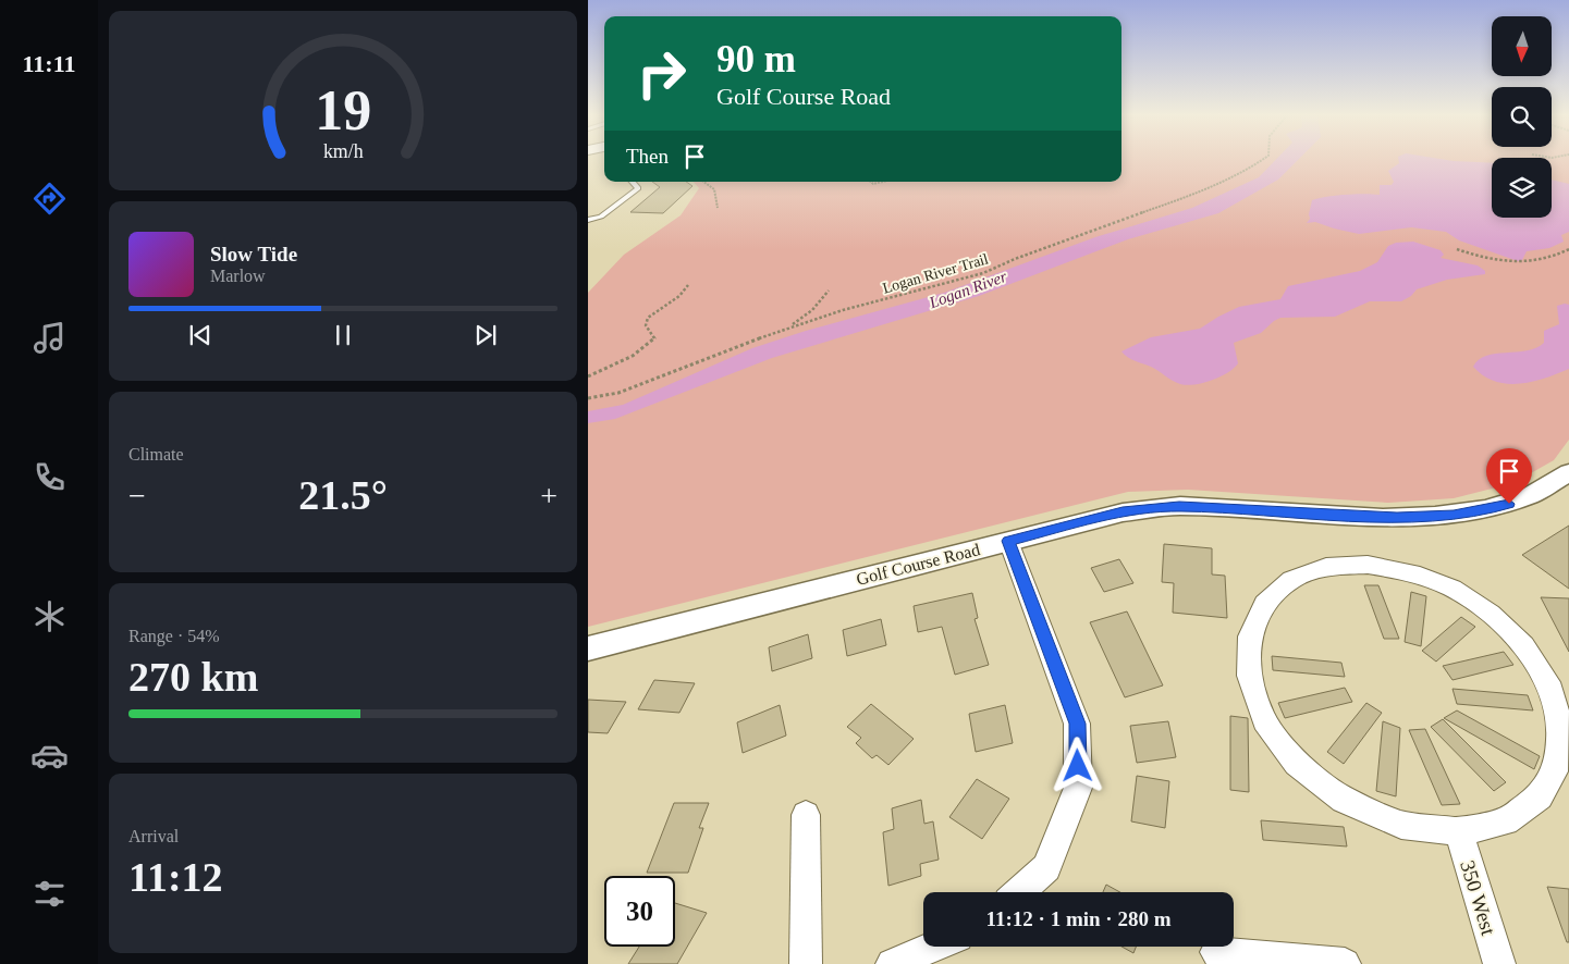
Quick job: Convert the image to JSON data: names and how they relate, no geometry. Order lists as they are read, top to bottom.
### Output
{
  "streets": {
    "street": ["Golf Course Road", "350 West"],
    "path": ["Logan River Trail"]
  },
  "water": ["Logan River"],
  "north": "bottom",
  "page": {
    "tabs": "11:11",
    "turn": ["90 m", "Golf Course Road"],
    "then": "Then",
    "song": ["Slow Tide", "Marlow"],
    "tile": [
      "Climate",
      ["Range · 54%", "270 km"],
      ["Arrival", "11:12"]
    ],
    "heat": ["−", "21.5°", "+"],
    "limit": "30",
    "trip": "11:12 · 1 min · 280 m",
    "gauge": ["19", "km/h"]
  }
}
